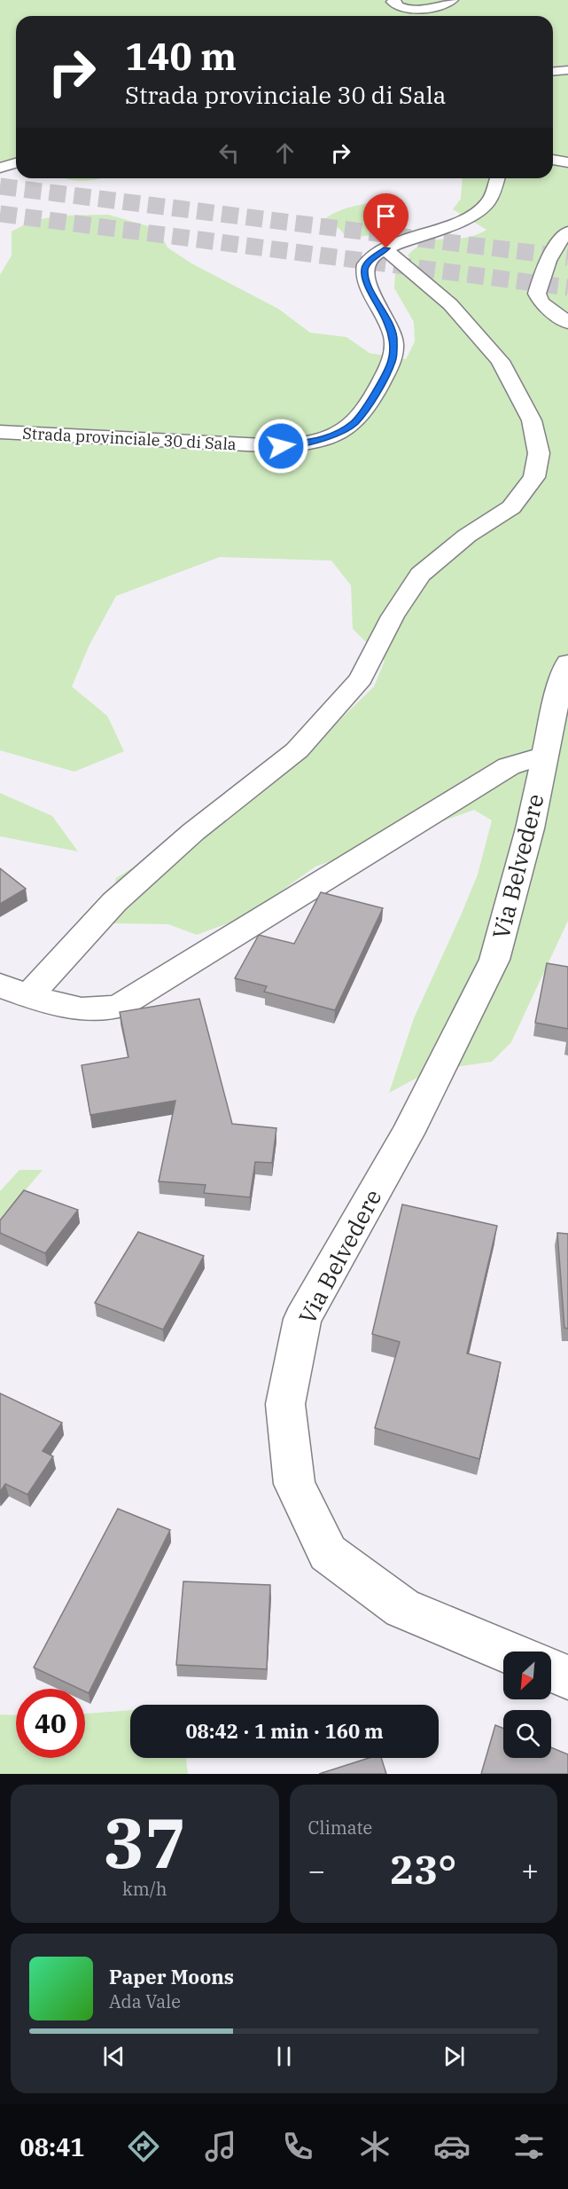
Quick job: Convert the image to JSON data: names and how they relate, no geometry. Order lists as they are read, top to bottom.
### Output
{
  "streets": {
    "street": ["Strada provinciale 30 di Sala", "Via Belvedere"]
  },
  "north": "bottom left",
  "page": {
    "turn": ["140 m", "Strada provinciale 30 di Sala"],
    "limit": "40",
    "trip": "08:42 · 1 min · 160 m",
    "tile": [
      ["37", "km/h"],
      "Climate"
    ],
    "heat": ["−", "23°", "+"],
    "song": ["Paper Moons", "Ada Vale"],
    "tabs": "08:41"
  }
}
